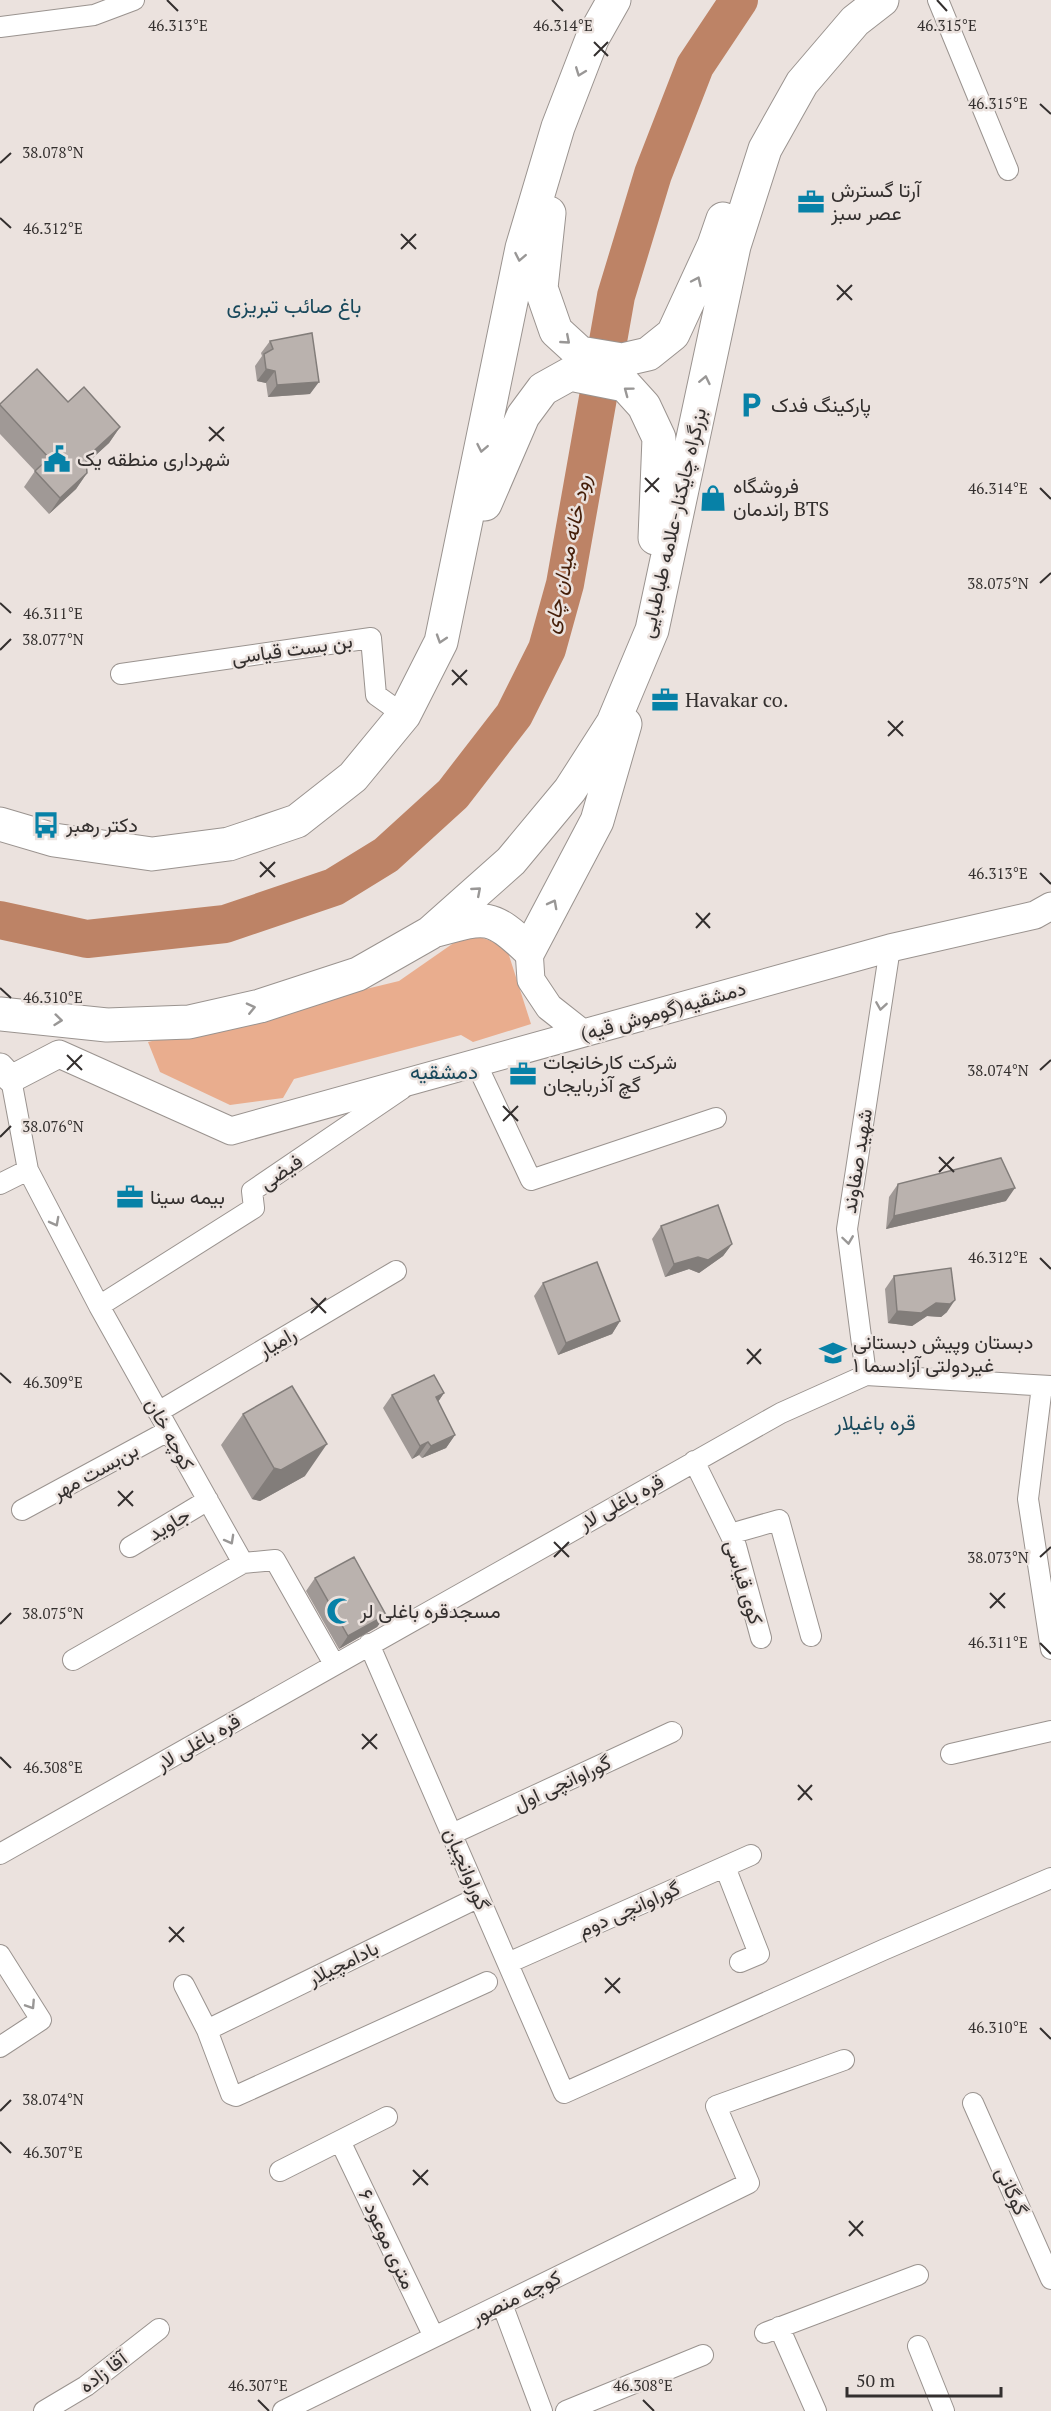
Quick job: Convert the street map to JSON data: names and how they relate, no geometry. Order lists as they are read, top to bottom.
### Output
{
  "streets": {
    "highway": ["بزرگراه چایکنار-علامه طباطبایی"],
    "main road": ["دمشقیه(گوموش قیه)"],
    "street": [
      "بن بست قیاسی",
      "شهید صفاوند",
      "فیضی",
      "رامیار",
      "کوچه خان",
      "بن‌بست مهر",
      "قره باغلی لار",
      "جاوید",
      "کوی قیاسی",
      "گوراوانچی اول",
      "گوراوانچیان",
      "گوراوانچی دوم",
      "بادامچیلار",
      "گوگانی",
      "۶ متری موعود",
      "کوچه منصور",
      "آقا زاده"
    ]
  },
  "crossings": [
    ["دمشقیه(گوموش قیه)", "شهید صفاوند"],
    ["دمشقیه(گوموش قیه)", "فیضی"],
    ["دمشقیه(گوموش قیه)", "کوچه خان"],
    ["شهید صفاوند", "قره باغلی لار"],
    ["فیضی", "کوچه خان"],
    ["رامیار", "کوچه خان"],
    ["کوچه خان", "بن‌بست مهر"],
    ["کوچه خان", "جاوید"],
    ["قره باغلی لار", "کوی قیاسی"],
    ["قره باغلی لار", "گوراوانچیان"],
    ["گوراوانچی اول", "گوراوانچیان"],
    ["گوراوانچیان", "گوراوانچی دوم"],
    ["گوراوانچیان", "بادامچیلار"],
    ["۶ متری موعود", "کوچه منصور"]
  ],
  "one_way": ["شهید صفاوند", "کوچه خان"],
  "districts": ["باغ صائب تبریزی", "دمشقیه", "قره باغیلار"],
  "water": ["رود خانه میدان چای"],
  "places": {
    "office": [
      "آرتا گسترش عصر سبز",
      "Havakar co.",
      "شرکت کارخانجات گچ آذربایجان",
      "بیمه سینا"
    ],
    "parking": ["پارکینگ فدک"],
    "public building": ["شهرداری منطقه یک"],
    "shop": ["فروشگاه راندمان BTS"],
    "bus stop": ["دکتر رهبر"],
    "school or university": ["دبستان وپیش دبستانی غیردولتی آزادسما ۱"],
    "mosque": ["مسجدقره باغلی لر"]
  },
  "scale_bar": "50 m",
  "coordinates": [
    "46.315°E",
    "46.313°E",
    "46.314°E",
    "38.078°N",
    "46.312°E",
    "38.075°N",
    "46.311°E",
    "38.077°N",
    "46.310°E",
    "38.074°N",
    "38.076°N",
    "46.309°E",
    "38.073°N",
    "46.308°E",
    "46.307°E"
  ]
}
